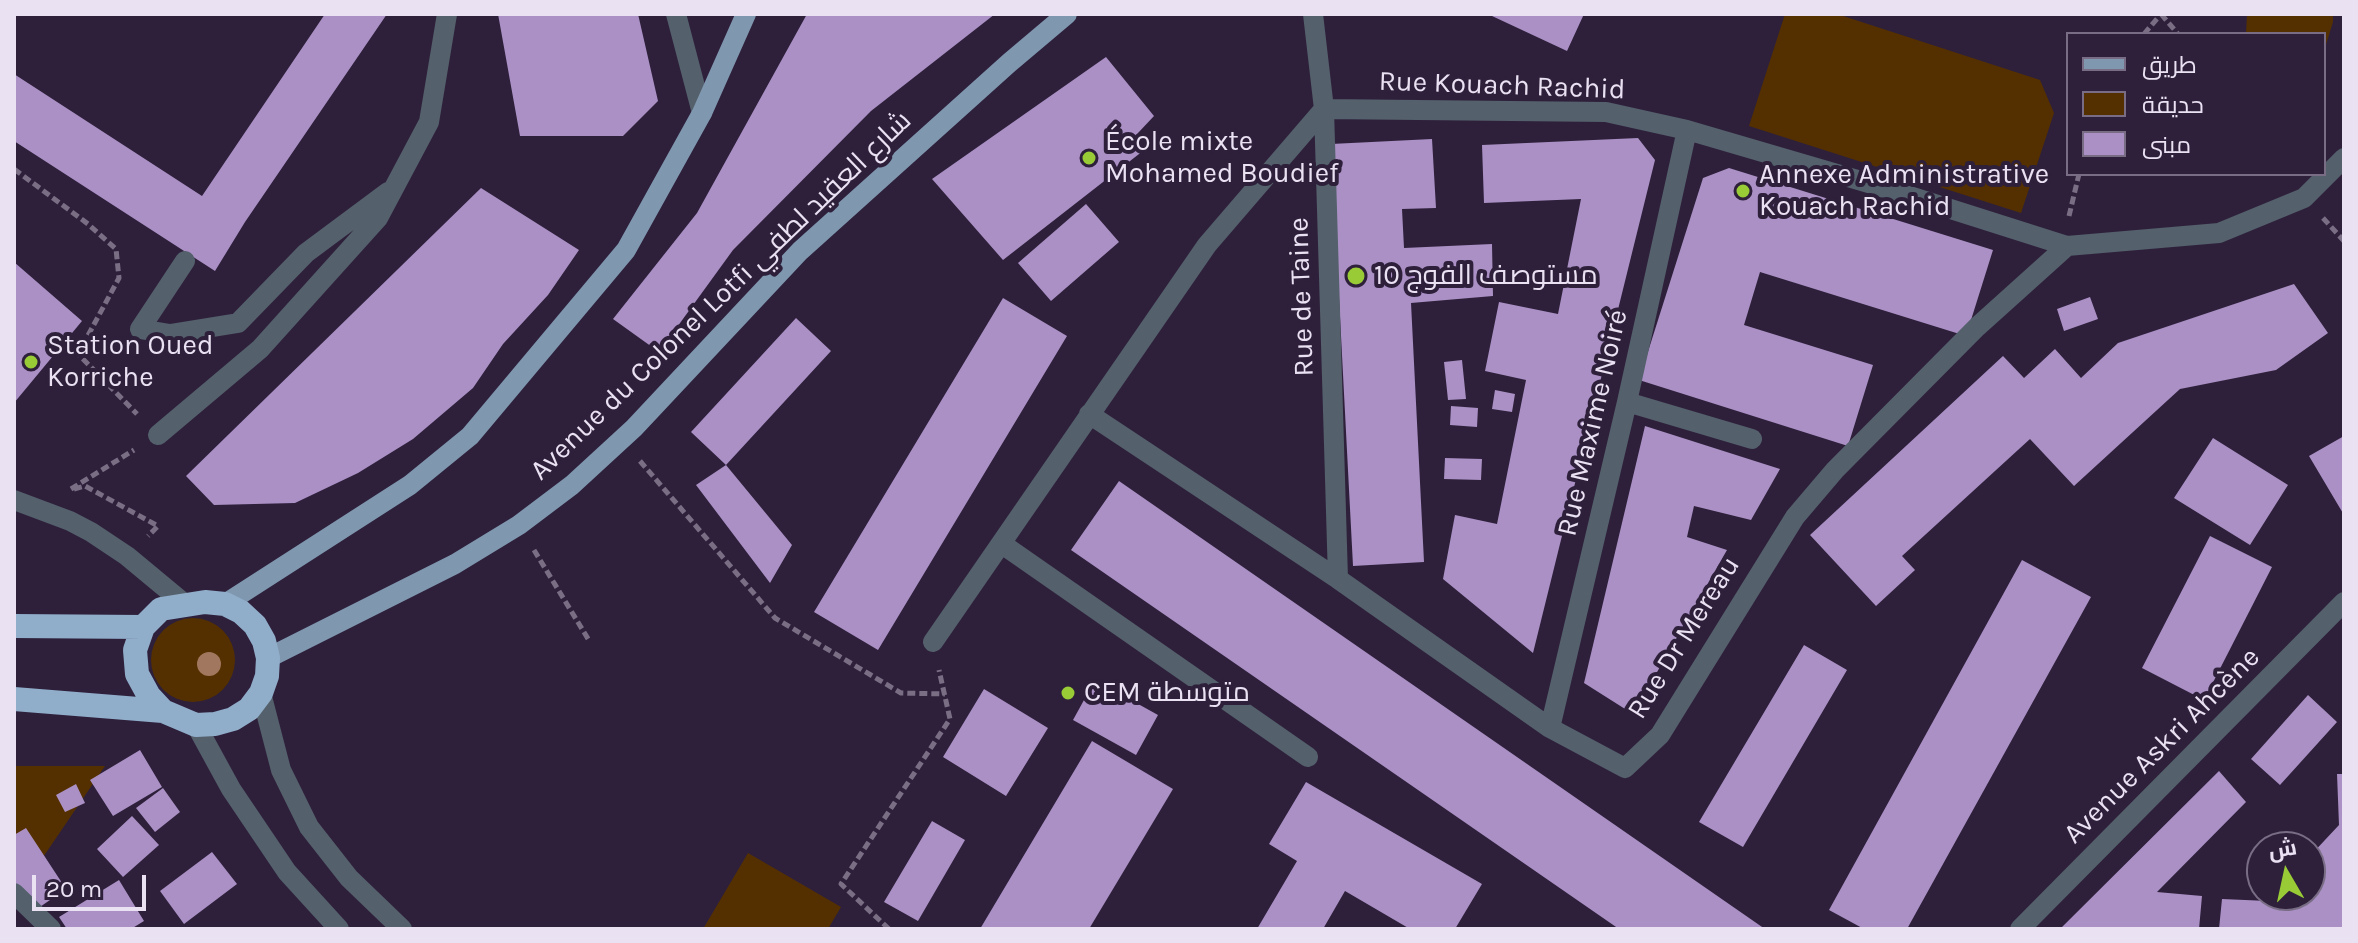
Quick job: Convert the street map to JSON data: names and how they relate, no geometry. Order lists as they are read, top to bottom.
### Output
{
  "streets": {
    "main road": ["Avenue du Colonel Lotfi شارع العقيد لطفي"],
    "street": [
      "Rue Kouach Rachid",
      "Rue de Taine",
      "Rue Maxime Noiré",
      "Rue Dr Mereau",
      "Avenue Askri Ahcène"
    ]
  },
  "crossings": [
    ["Rue Kouach Rachid", "Rue de Taine"],
    ["Rue Kouach Rachid", "Rue Maxime Noiré"],
    ["Rue Kouach Rachid", "Rue Dr Mereau"],
    ["Rue de Taine", "Rue Dr Mereau"],
    ["Rue Maxime Noiré", "Rue Dr Mereau"]
  ],
  "places": [
    "École mixte Mohamed Boudief",
    "Annexe Administrative Kouach Rachid",
    "مستوصف الفوج 10",
    "Station Oued Korriche",
    "CEM متوسطة"
  ],
  "legend": ["طريق", "حديقة", "مبنى"],
  "scale_bar": "20 m",
  "north": "top"
}
